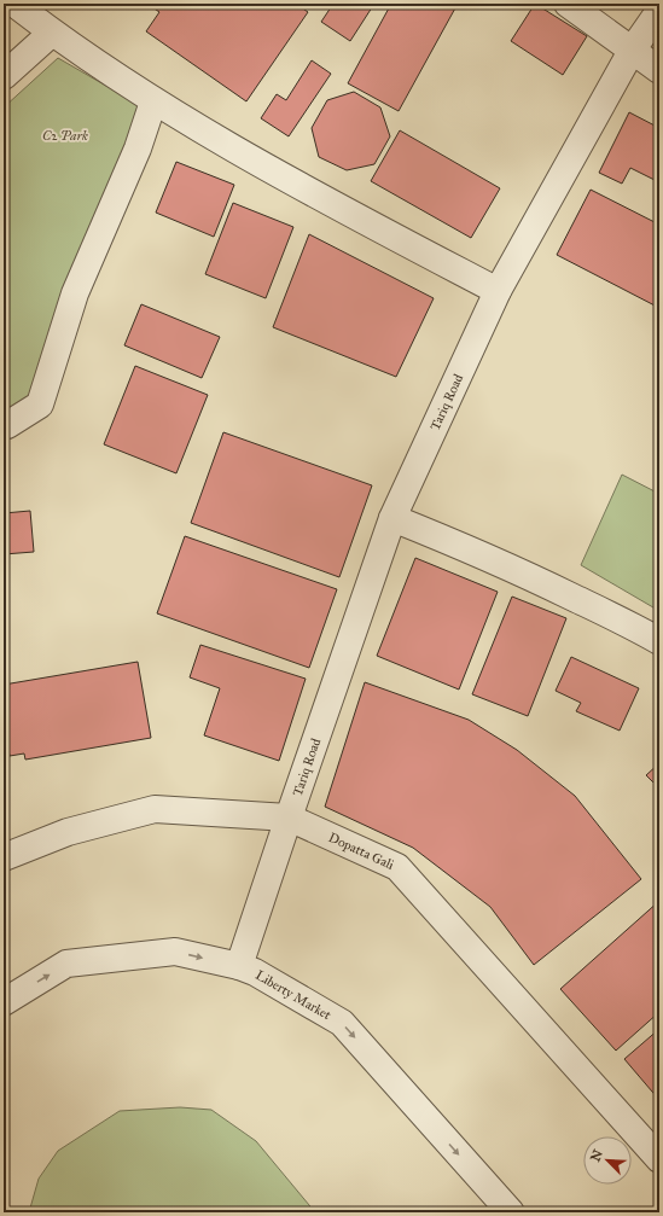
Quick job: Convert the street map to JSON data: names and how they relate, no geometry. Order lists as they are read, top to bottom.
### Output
{
  "streets": {
    "street": ["Tariq Road", "Dopatta Gali", "Liberty Market"]
  },
  "crossings": [
    ["Tariq Road", "Dopatta Gali"],
    ["Tariq Road", "Liberty Market"]
  ],
  "one_way": ["Liberty Market"],
  "parks": ["C2 Park"],
  "north": "top left"
}
